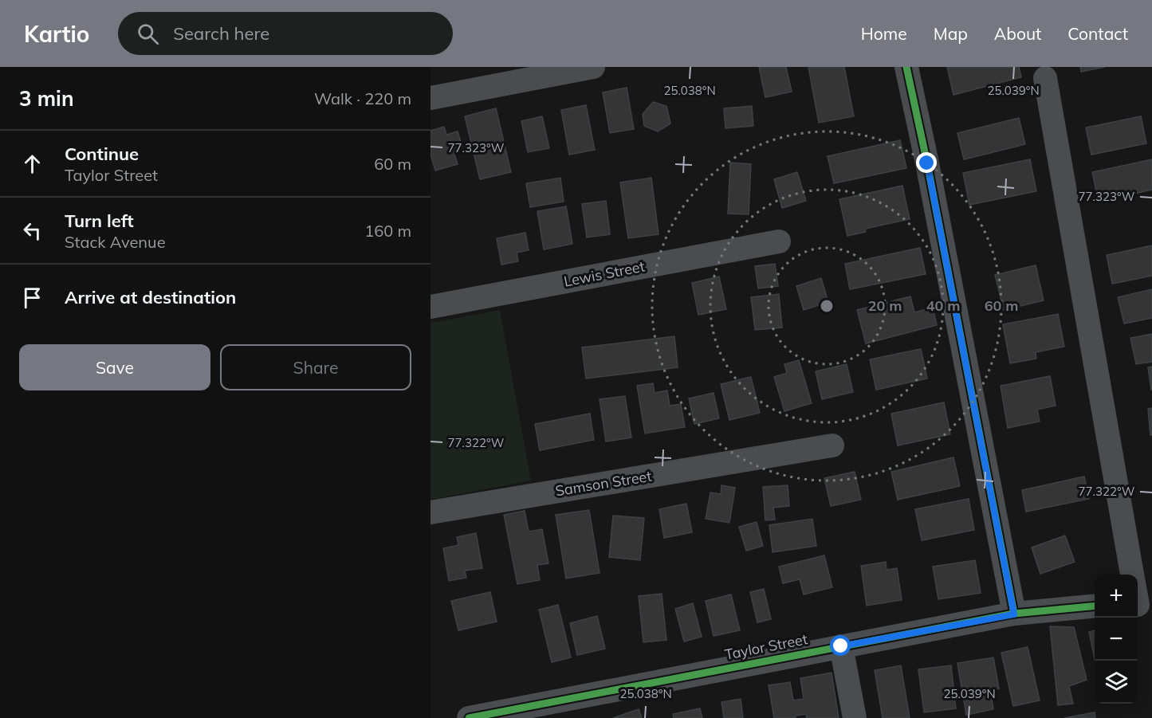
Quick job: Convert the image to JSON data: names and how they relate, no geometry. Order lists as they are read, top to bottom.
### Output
{
  "streets": {
    "street": ["Lewis Street", "Samson Street", "Taylor Street"]
  },
  "page": {
    "header": "Kartio",
    "search": "Search here",
    "nav": [
      "Home",
      "Map",
      "About",
      "Contact"
    ],
    "heading": ["3 min", "Walk · 220 m"],
    "list": [
      ["Continue", "Taylor Street", "60 m"],
      ["Turn left", "Stack Avenue", "160 m"],
      "Arrive at destination"
    ],
    "buttons": ["Save", "Share"],
    "map_buttons": ["+", "−"]
  },
  "coordinates": [
    "25.038°N",
    "25.039°N",
    "77.323°W",
    "77.322°W"
  ],
  "rings": ["20 m", "40 m", "60 m"]
}
